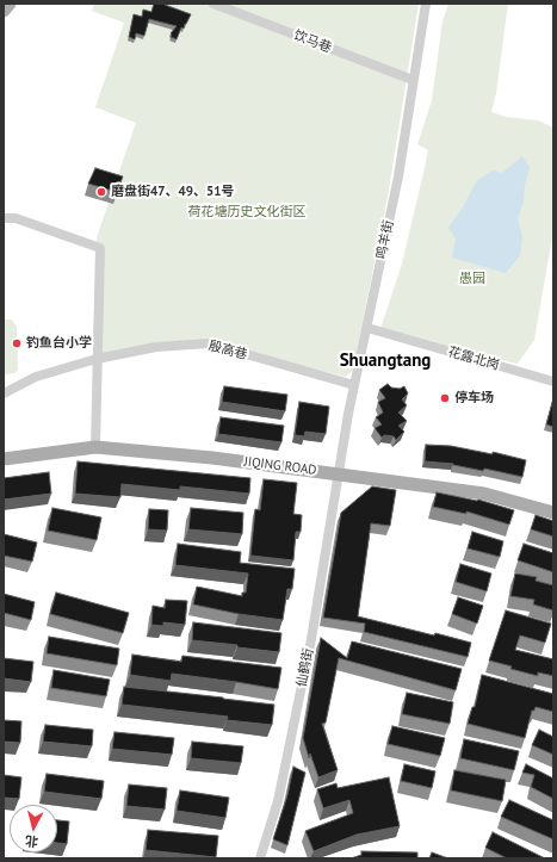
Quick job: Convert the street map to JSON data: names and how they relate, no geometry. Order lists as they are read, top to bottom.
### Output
{
  "streets": {
    "main road": ["JIQING ROAD"],
    "street": [
      "饮马巷",
      "鸣羊街",
      "殷高巷",
      "花露北岗",
      "仙鹤街"
    ]
  },
  "crossings": [
    ["饮马巷", "鸣羊街"],
    ["鸣羊街", "殷高巷"],
    ["鸣羊街", "花露北岗"],
    ["鸣羊街", "JIQING ROAD"],
    ["鸣羊街", "仙鹤街"],
    ["JIQING ROAD", "仙鹤街"]
  ],
  "districts": ["Shuangtang"],
  "parks": ["荷花塘历史文化街区", "愚园"],
  "places": ["磨盘街47、49、51号", "钓鱼台小学", "停车场"],
  "north": "bottom"
}
